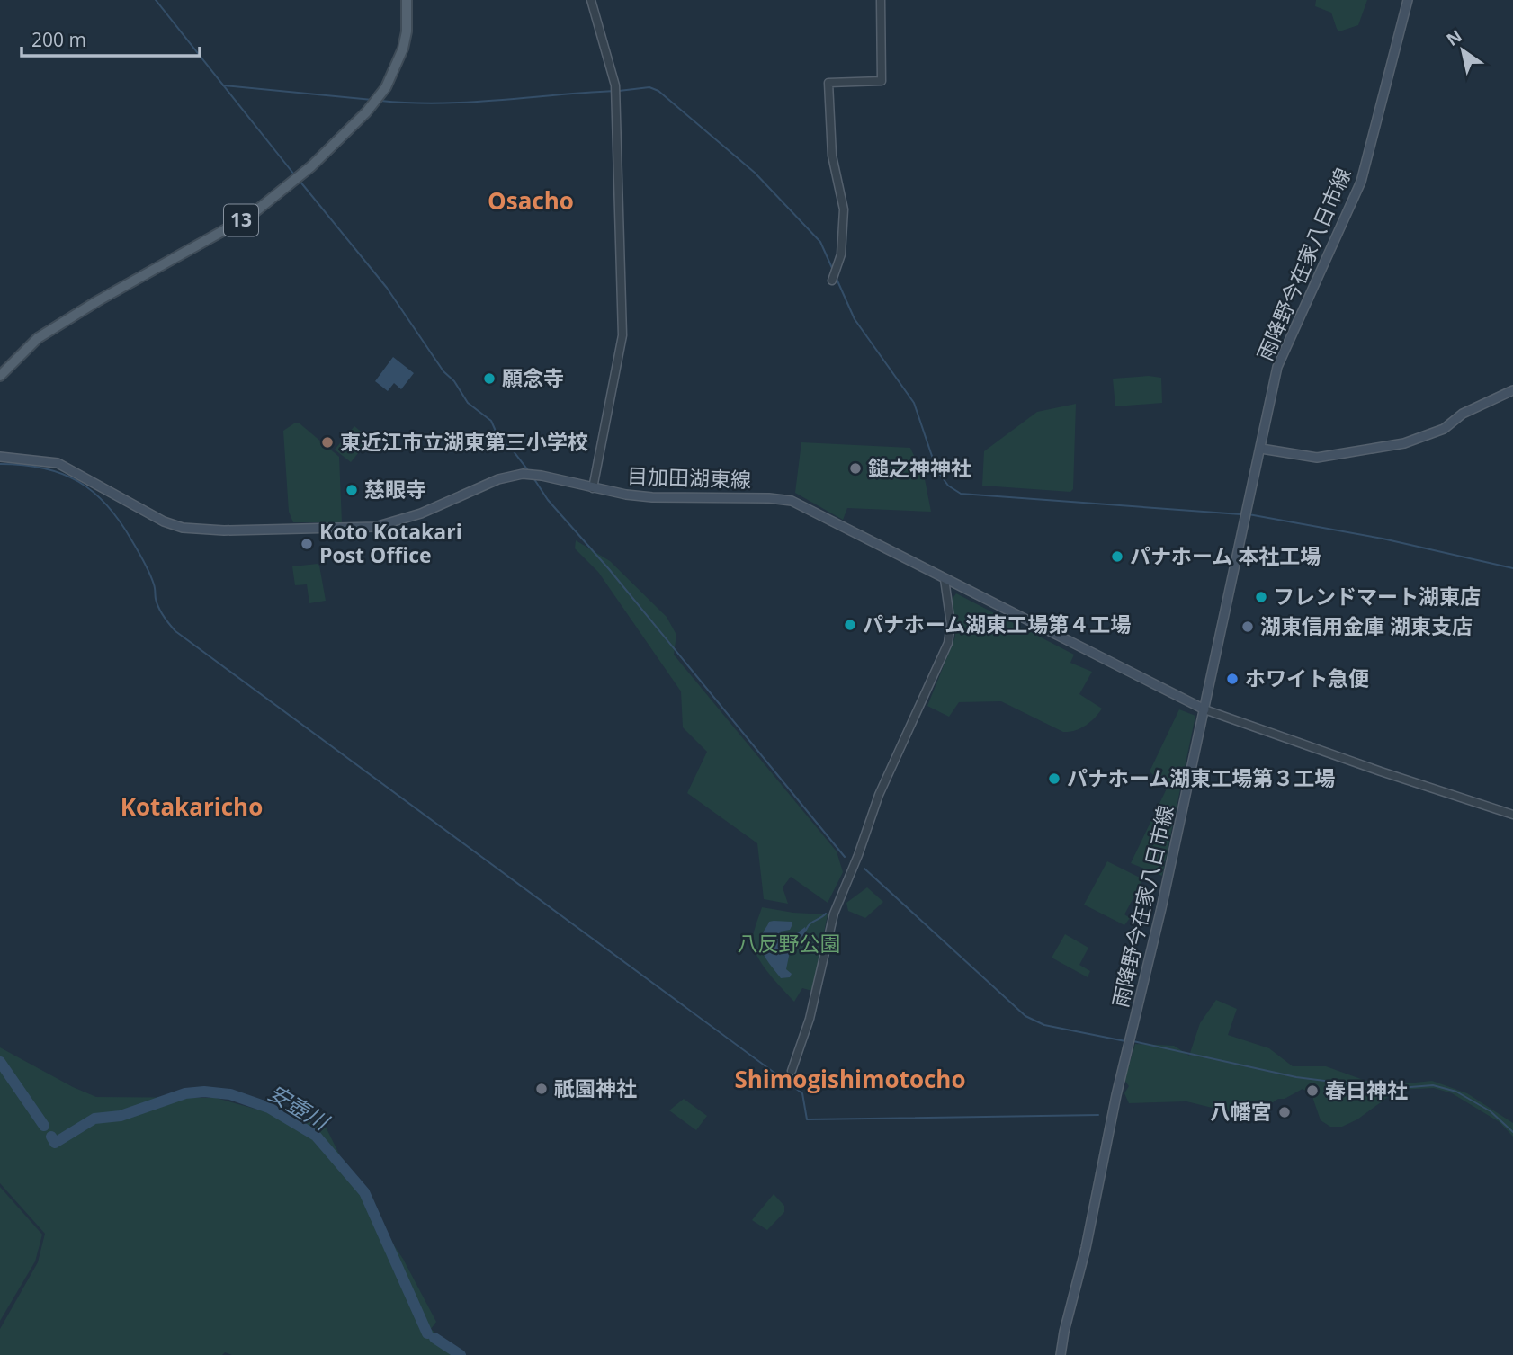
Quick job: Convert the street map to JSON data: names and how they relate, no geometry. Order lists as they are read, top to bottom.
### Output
{
  "streets": {
    "main road": ["13", "雨降野今在家八日市線", "目加田湖東線"]
  },
  "crossings": [
    ["雨降野今在家八日市線", "目加田湖東線"]
  ],
  "districts": ["Osacho", "Kotakaricho", "Shimogishimotocho"],
  "water": ["安壺川"],
  "parks": ["八反野公園"],
  "places": [
    "願念寺",
    "東近江市立湖東第三小学校",
    "鎚之神神社",
    "慈眼寺",
    "Koto Kotakari Post Office",
    "パナホーム 本社工場",
    "フレンドマート湖東店",
    "パナホーム湖東工場第４工場",
    "湖東信用金庫 湖東支店",
    "ホワイト急便",
    "パナホーム湖東工場第３工場",
    "祇園神社",
    "春日神社",
    "八幡宮"
  ],
  "scale_bar": "200 m",
  "north": "top left"
}
